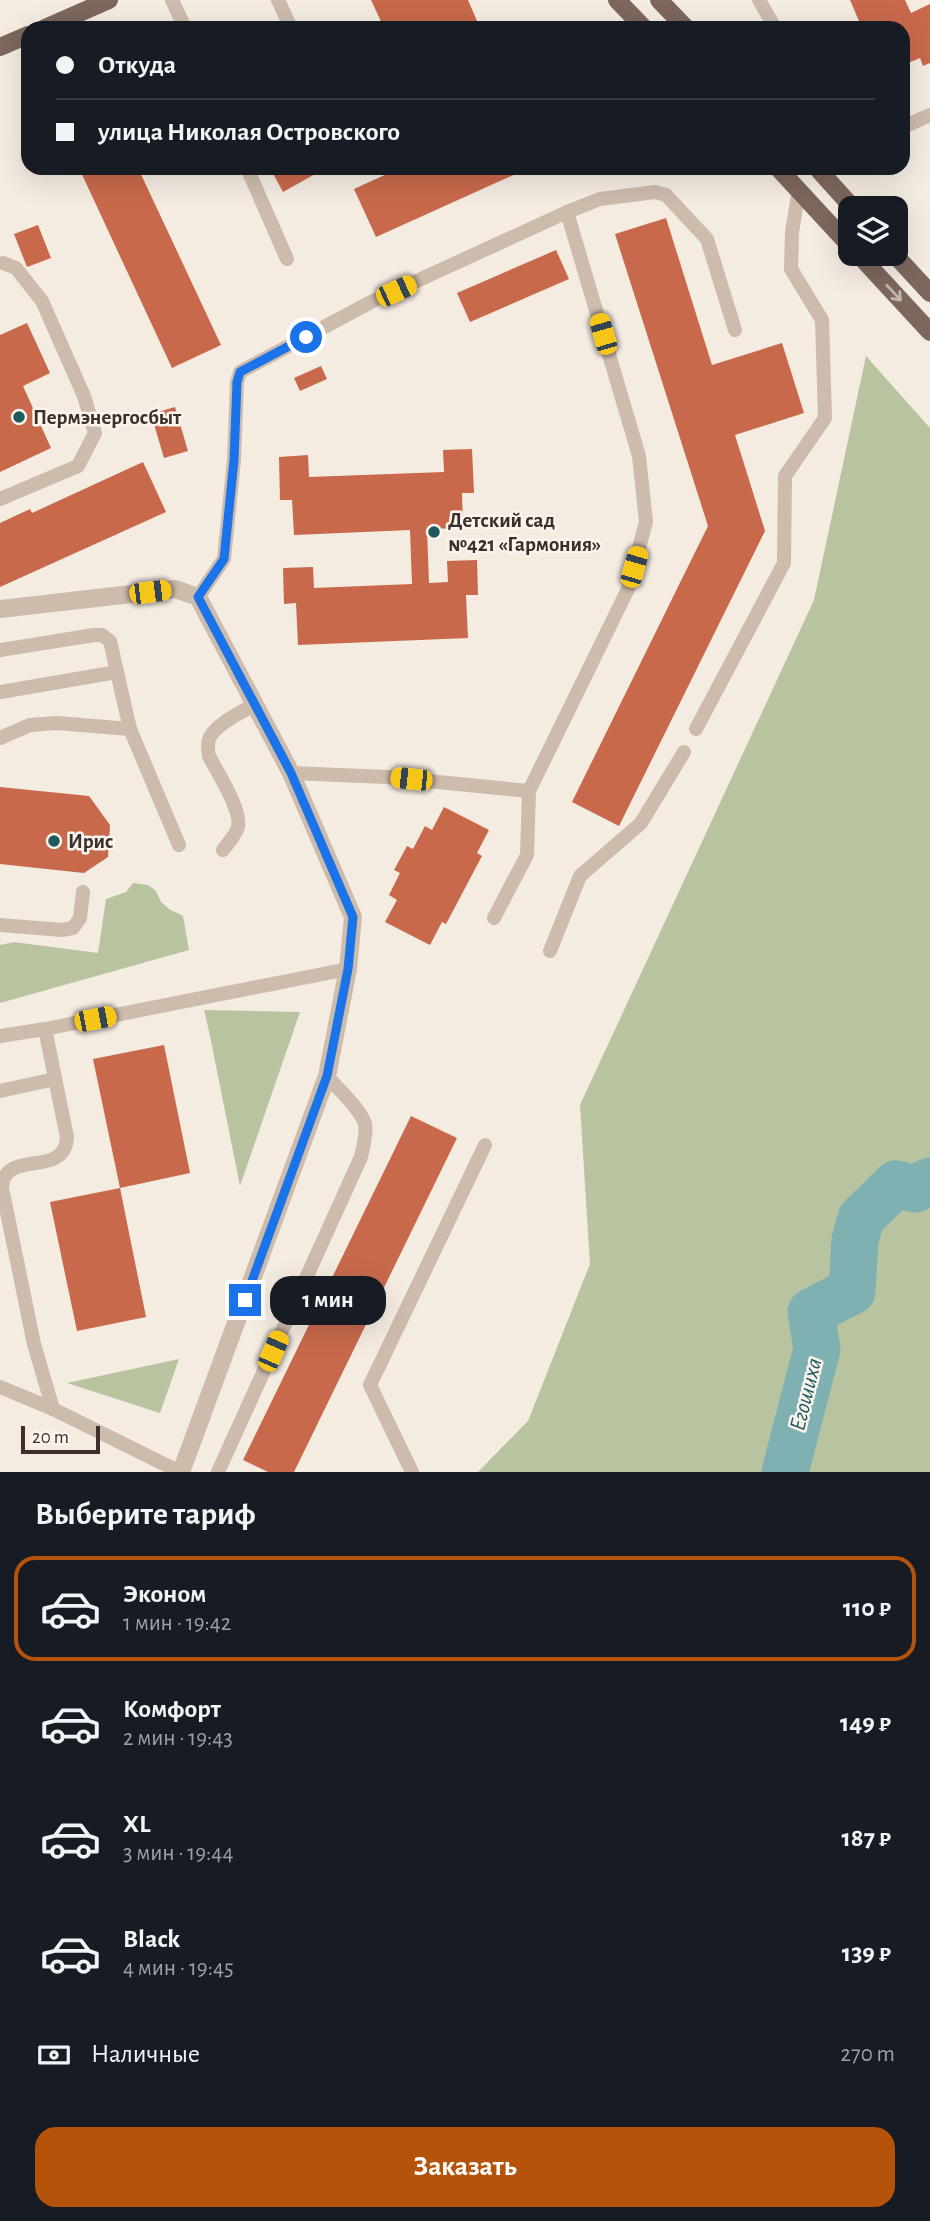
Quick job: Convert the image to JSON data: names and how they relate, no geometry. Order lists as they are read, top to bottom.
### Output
{
  "water": ["Егошиха"],
  "places": ["Пермэнергосбыт", "Детский сад №421 «Гармония»", "Ирис"],
  "scale_bar": "20 m",
  "page": {
    "banner": ["Откуда", "улица Николая Островского"],
    "bubble": "1 мин",
    "scale": "20 m",
    "heading": "Выберите тариф",
    "list": [
      {
        "name": "Эконом",
        "note": "1 мин · 19:42",
        "value": "110 ₽"
      },
      {
        "name": "Комфорт",
        "note": "2 мин · 19:43",
        "value": "149 ₽"
      },
      {
        "name": "XL",
        "note": "3 мин · 19:44",
        "value": "187 ₽"
      },
      {
        "name": "Black",
        "note": "4 мин · 19:45",
        "value": "139 ₽"
      }
    ],
    "pay": ["Наличные", "270 m"],
    "buttons": "Заказать"
  }
}
